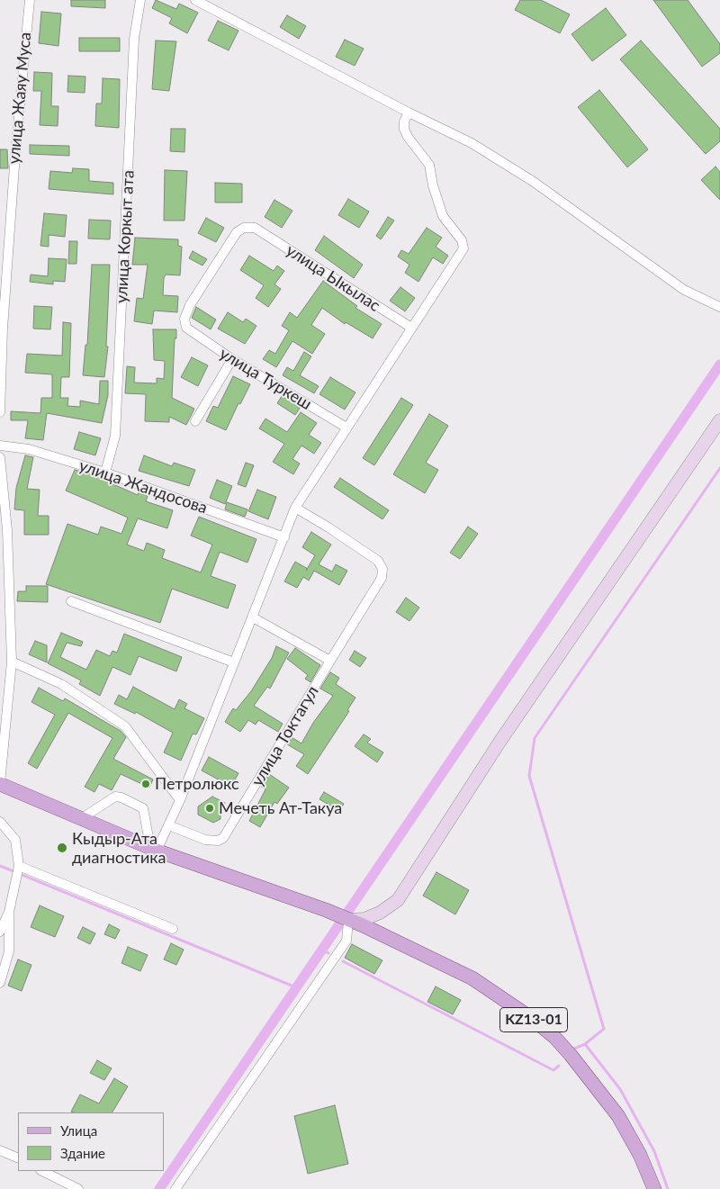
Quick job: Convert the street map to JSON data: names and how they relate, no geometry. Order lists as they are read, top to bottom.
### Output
{
  "streets": {
    "main road": ["KZ13-01"],
    "street": [
      "улица Жаяу Муса",
      "улица Коркыт ата",
      "улица Ыкылас",
      "улица Туркеш",
      "улица Жандосова",
      "улица Токтагул"
    ]
  },
  "crossings": [
    ["улица Коркыт ата", "улица Жандосова"],
    ["улица Ыкылас", "улица Туркеш"]
  ],
  "places": ["Петролюкс", "Мечеть Ат-Такуа", "Кыдыр-Ата диагностика"],
  "legend": ["Улица", "Здание"]
}
